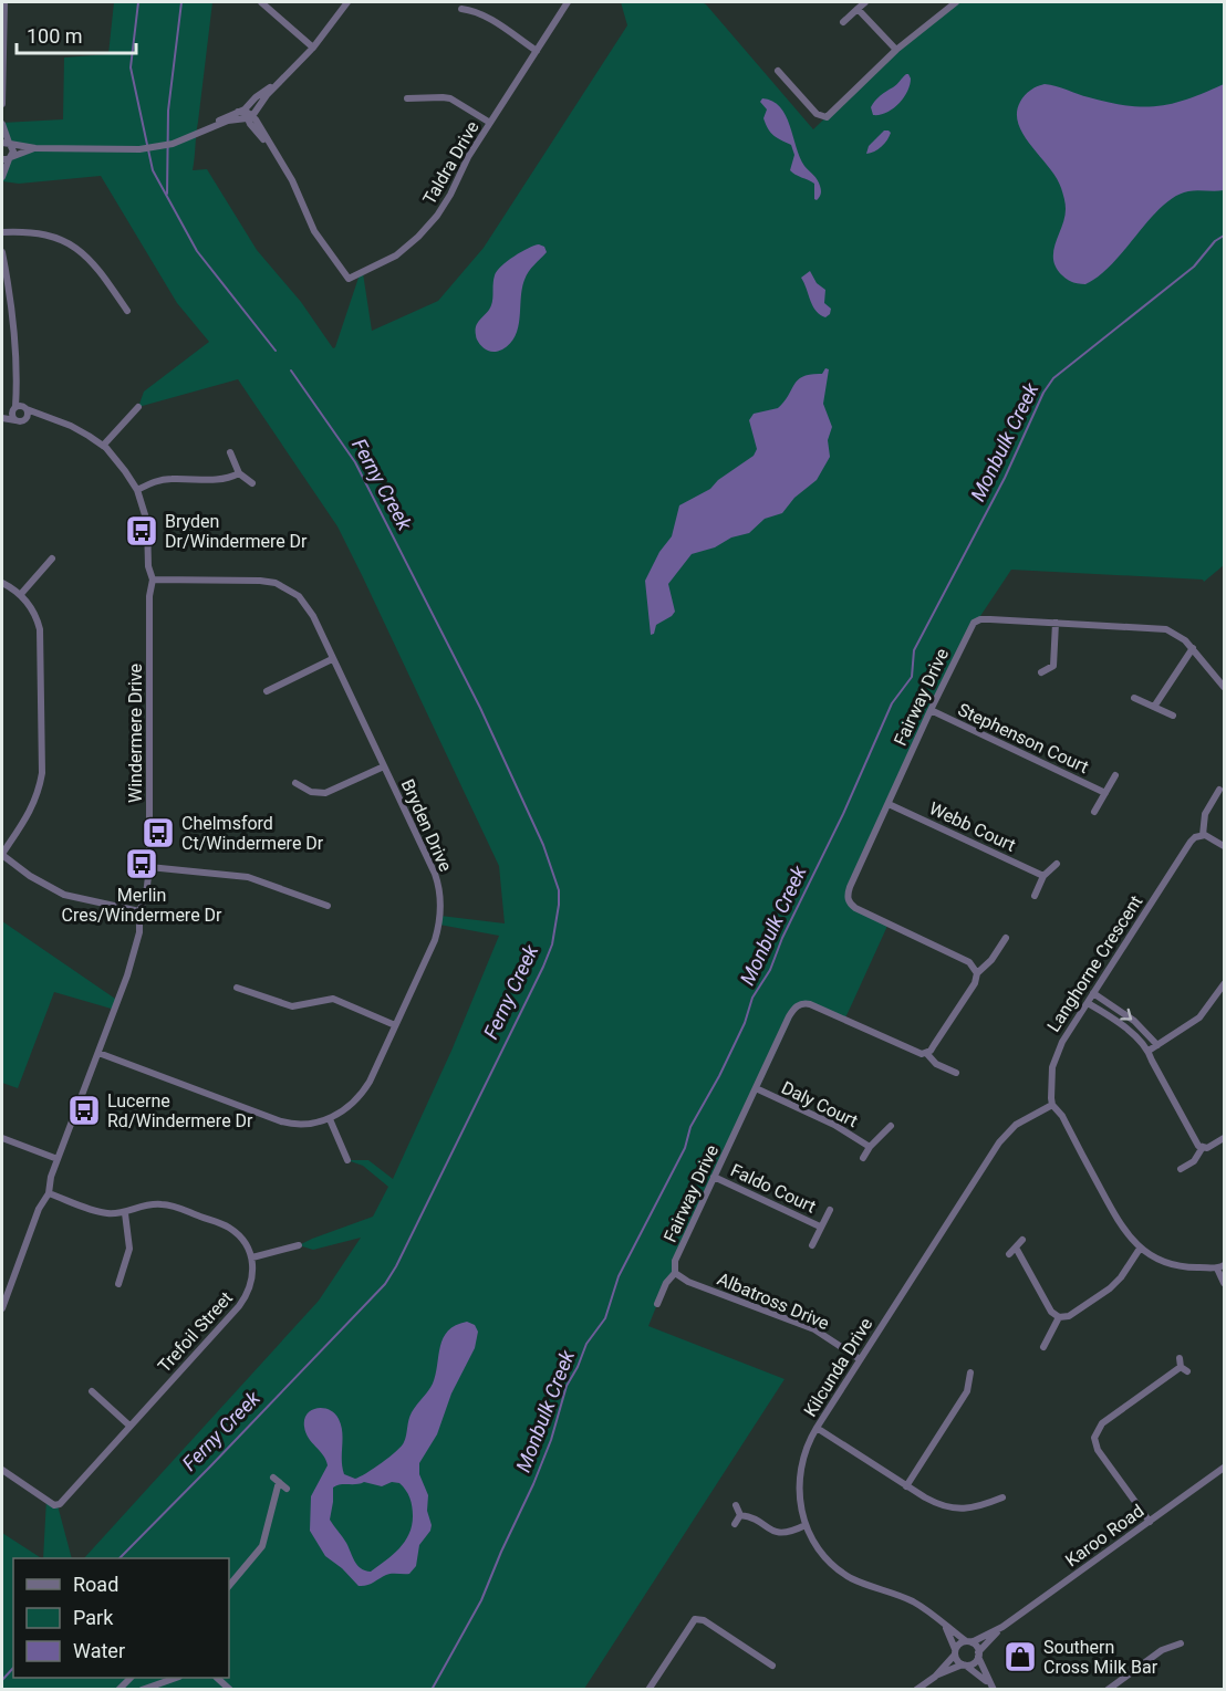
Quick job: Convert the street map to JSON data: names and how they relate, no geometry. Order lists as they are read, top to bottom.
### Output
{
  "streets": {
    "street": [
      "Taldra Drive",
      "Fairway Drive",
      "Windermere Drive",
      "Stephenson Court",
      "Bryden Drive",
      "Webb Court",
      "Langhorne Crescent",
      "Daly Court",
      "Faldo Court",
      "Albatross Drive",
      "Trefoil Street",
      "Kilcunda Drive",
      "Karoo Road"
    ]
  },
  "crossings": [
    ["Fairway Drive", "Stephenson Court"],
    ["Fairway Drive", "Webb Court"],
    ["Fairway Drive", "Daly Court"],
    ["Fairway Drive", "Faldo Court"],
    ["Fairway Drive", "Albatross Drive"],
    ["Windermere Drive", "Bryden Drive"],
    ["Langhorne Crescent", "Kilcunda Drive"],
    ["Albatross Drive", "Kilcunda Drive"],
    ["Kilcunda Drive", "Karoo Road"]
  ],
  "water": ["Monbulk Creek", "Ferny Creek"],
  "places": {
    "bus stop": [
      "Bryden Dr/Windermere Dr",
      "Chelmsford Ct/Windermere Dr",
      "Merlin Cres/Windermere Dr",
      "Lucerne Rd/Windermere Dr"
    ],
    "shop": ["Southern Cross Milk Bar"]
  },
  "legend": ["Road", "Park", "Water"],
  "scale_bar": "100 m"
}
